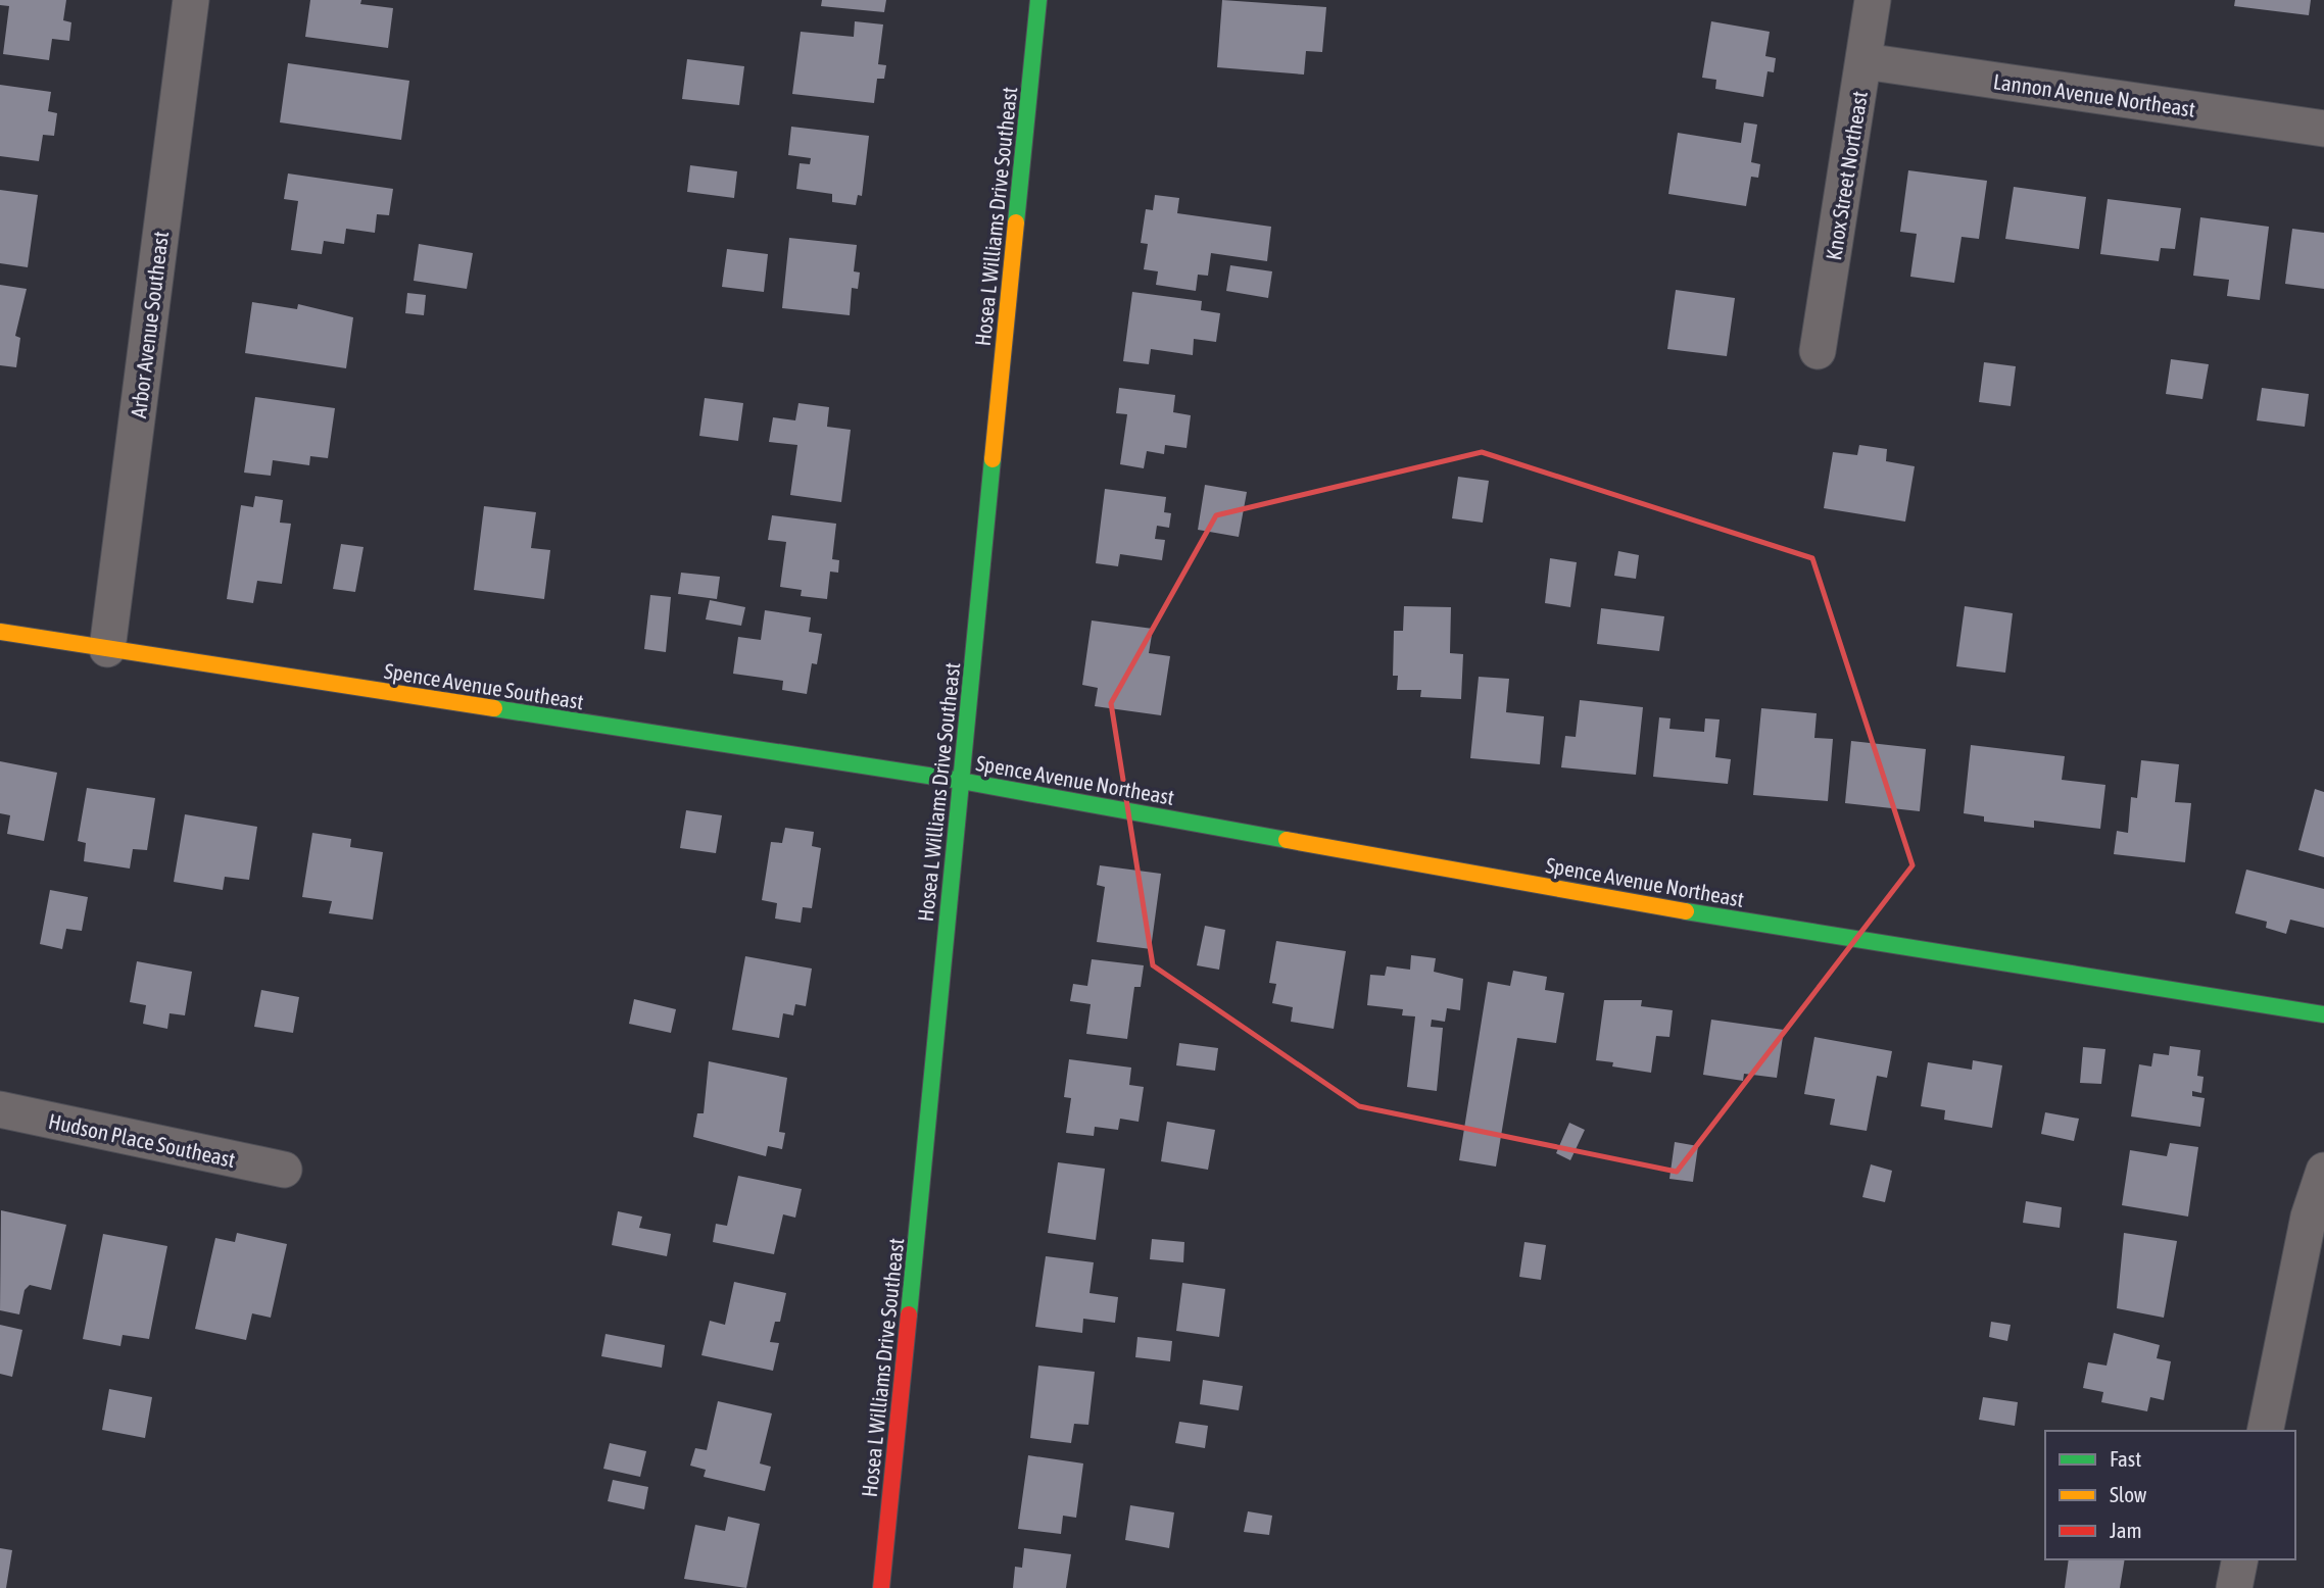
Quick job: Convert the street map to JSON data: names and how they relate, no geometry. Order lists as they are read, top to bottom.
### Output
{
  "streets": {
    "street": [
      "Lannon Avenue Northeast",
      "Knox Street Northeast",
      "Hosea L Williams Drive Southeast",
      "Arbor Avenue Southeast",
      "Spence Avenue Southeast",
      "Spence Avenue Northeast",
      "Hudson Place Southeast"
    ]
  },
  "crossings": [
    ["Lannon Avenue Northeast", "Knox Street Northeast"],
    ["Hosea L Williams Drive Southeast", "Spence Avenue Southeast"],
    ["Hosea L Williams Drive Southeast", "Spence Avenue Northeast"],
    ["Arbor Avenue Southeast", "Spence Avenue Southeast"],
    ["Spence Avenue Southeast", "Spence Avenue Northeast"]
  ],
  "legend": ["Fast", "Slow", "Jam"]
}
